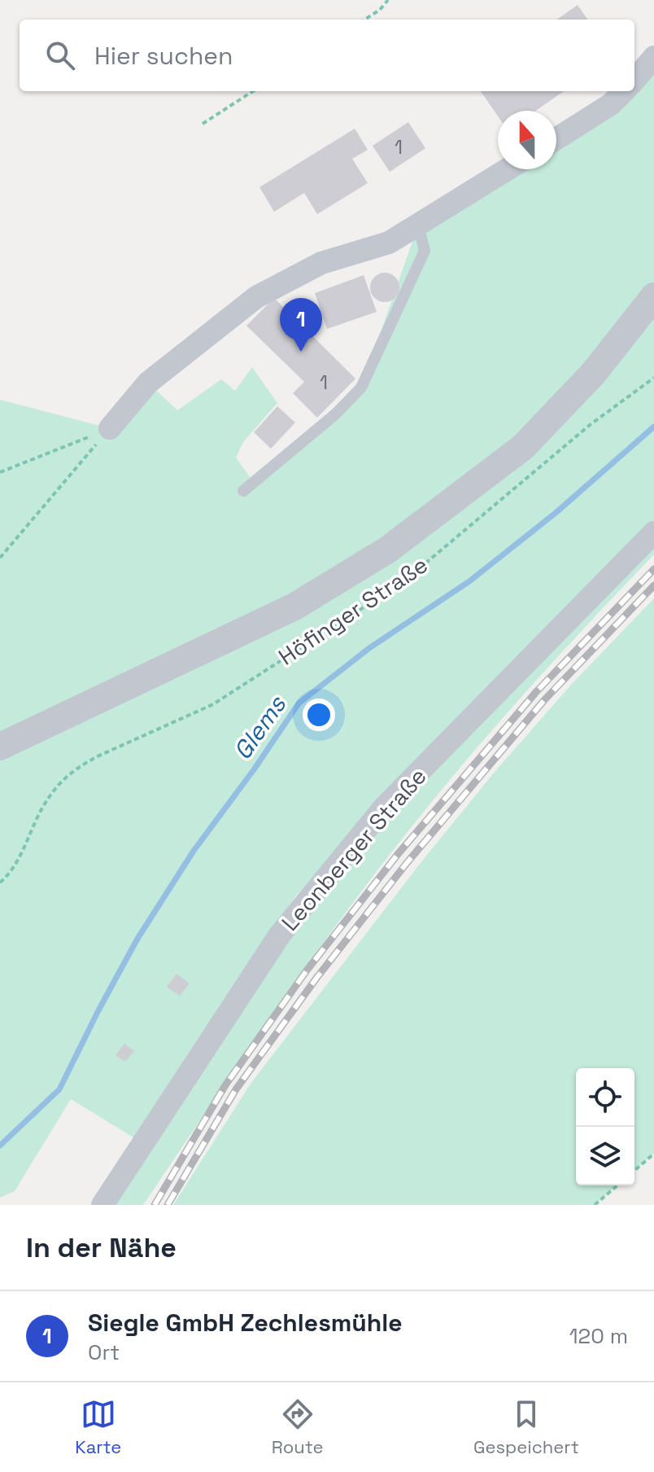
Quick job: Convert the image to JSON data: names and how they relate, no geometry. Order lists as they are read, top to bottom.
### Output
{
  "streets": {
    "street": ["Höfinger Straße", "Leonberger Straße"]
  },
  "water": ["Glems"],
  "house_numbers": ["1", "1"],
  "north": "top",
  "page": {
    "search": "Hier suchen",
    "pins": "1",
    "heading": "In der Nähe",
    "list": [
      {
        "mark": "1",
        "name": "Siegle GmbH Zechlesmühle",
        "note": "Ort",
        "value": "120 m"
      }
    ],
    "nav": ["Karte", "Route", "Gespeichert"]
  }
}
